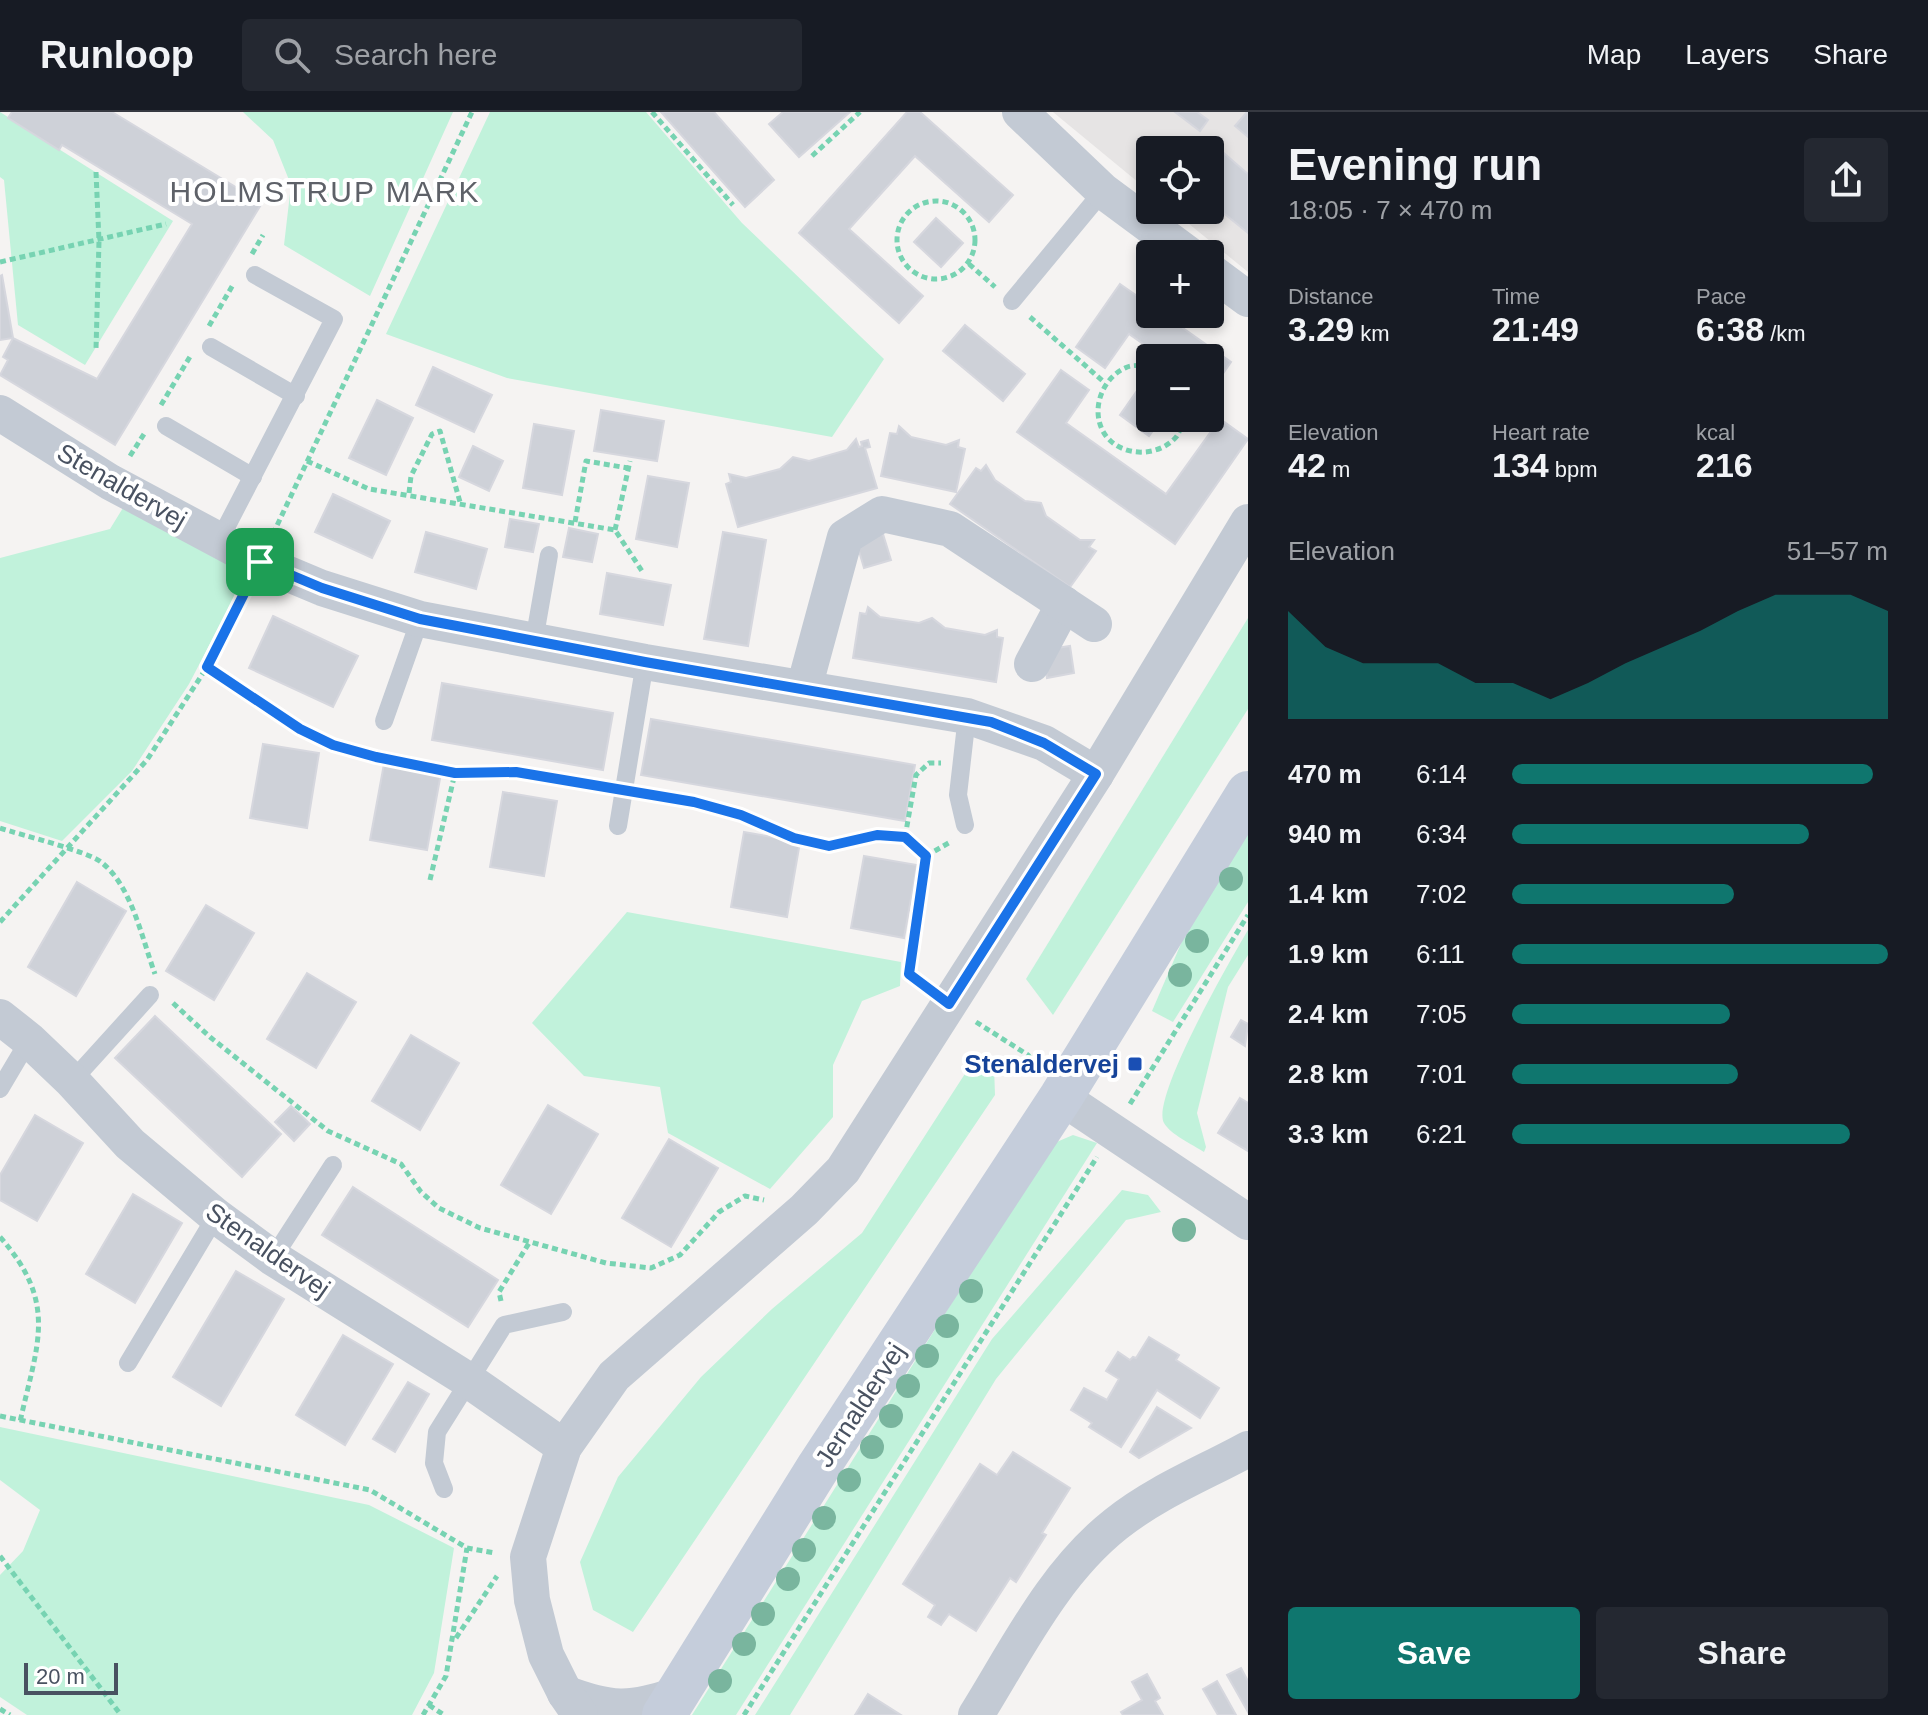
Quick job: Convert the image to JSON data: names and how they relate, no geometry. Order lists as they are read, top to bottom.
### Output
{
  "streets": {
    "street": ["Stenaldervej", "Jernaldervej"]
  },
  "districts": ["HOLMSTRUP MARK"],
  "places": {
    "transit": ["Stenaldervej"]
  },
  "scale_bar": "20 m",
  "page": {
    "header": "Runloop",
    "search": "Search here",
    "nav": ["Map", "Layers", "Share"],
    "heading": ["Evening run", "18:05 · 7 × 470 m"],
    "map_buttons": ["+", "−"],
    "stats": [
      ["Distance", "3.29 km"],
      ["Time", "21:49"],
      ["Pace", "6:38 /km"],
      ["Elevation", "42 m"],
      ["Heart rate", "134 bpm"],
      ["kcal", "216"]
    ],
    "chart": ["Elevation", "51–57 m"],
    "list": [
      {
        "name": "470 m",
        "note": "6:14"
      },
      {
        "name": "940 m",
        "note": "6:34"
      },
      {
        "name": "1.4 km",
        "note": "7:02"
      },
      {
        "name": "1.9 km",
        "note": "6:11"
      },
      {
        "name": "2.4 km",
        "note": "7:05"
      },
      {
        "name": "2.8 km",
        "note": "7:01"
      },
      {
        "name": "3.3 km",
        "note": "6:21"
      }
    ],
    "buttons": ["Save", "Share"],
    "scale": "20 m"
  }
}
